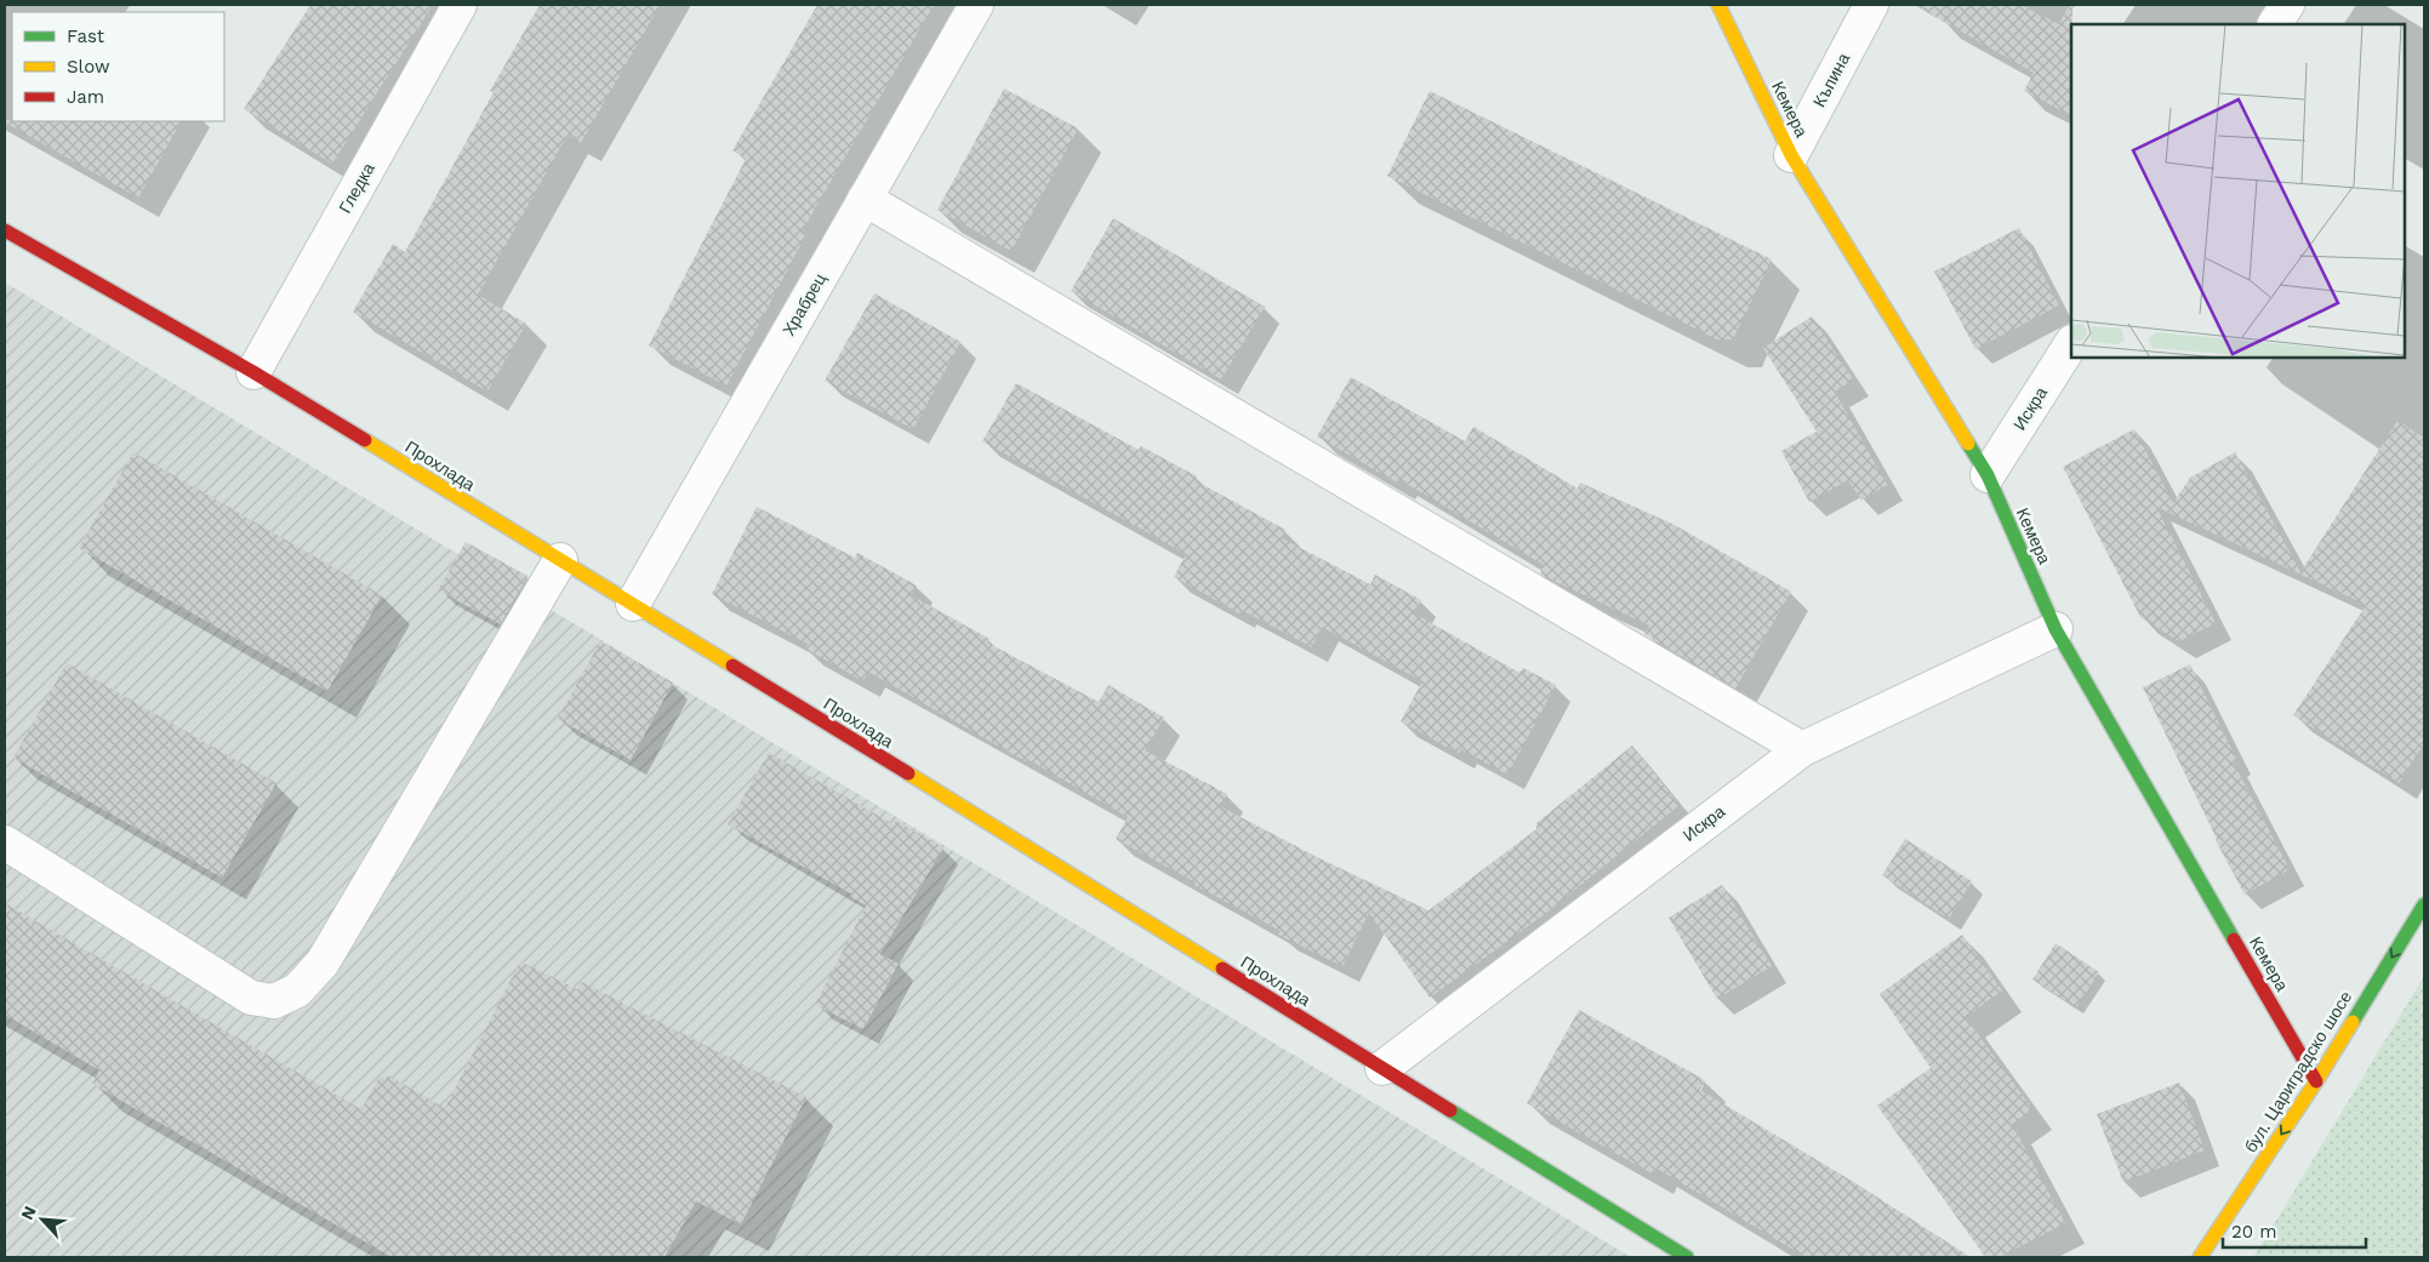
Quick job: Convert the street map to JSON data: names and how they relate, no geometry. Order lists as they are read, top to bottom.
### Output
{
  "streets": {
    "street": [
      "Къпина",
      "Кемера",
      "Гледка",
      "Храбрец",
      "Искра",
      "Прохлада",
      "бул. Цариградско шосе"
    ]
  },
  "crossings": [
    ["Къпина", "Кемера"],
    ["Кемера", "Искра"],
    ["Кемера", "бул. Цариградско шосе"],
    ["Гледка", "Прохлада"],
    ["Храбрец", "Прохлада"],
    ["Искра", "Прохлада"]
  ],
  "one_way": ["бул. Цариградско шосе"],
  "legend": ["Fast", "Slow", "Jam"],
  "scale_bar": "20 m",
  "north": "top left"
}
